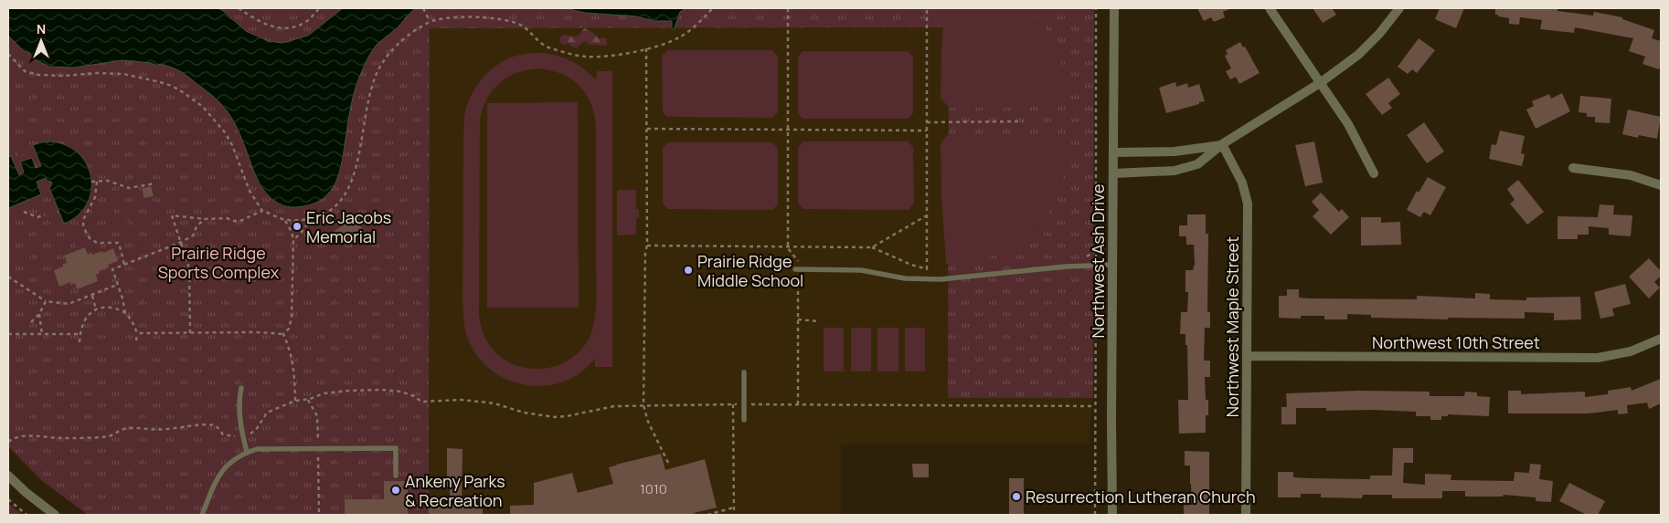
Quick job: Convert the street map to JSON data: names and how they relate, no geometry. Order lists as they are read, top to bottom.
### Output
{
  "streets": {
    "street": ["Northwest Ash Drive", "Northwest Maple Street", "Northwest 10th Street"]
  },
  "crossings": [
    ["Northwest Maple Street", "Northwest 10th Street"]
  ],
  "parks": ["Prairie Ridge Sports Complex"],
  "places": [
    "Eric Jacobs Memorial",
    "Prairie Ridge Middle School",
    "Ankeny Parks & Recreation",
    "Resurrection Lutheran Church"
  ],
  "house_numbers": ["1010"],
  "north": "top"
}
